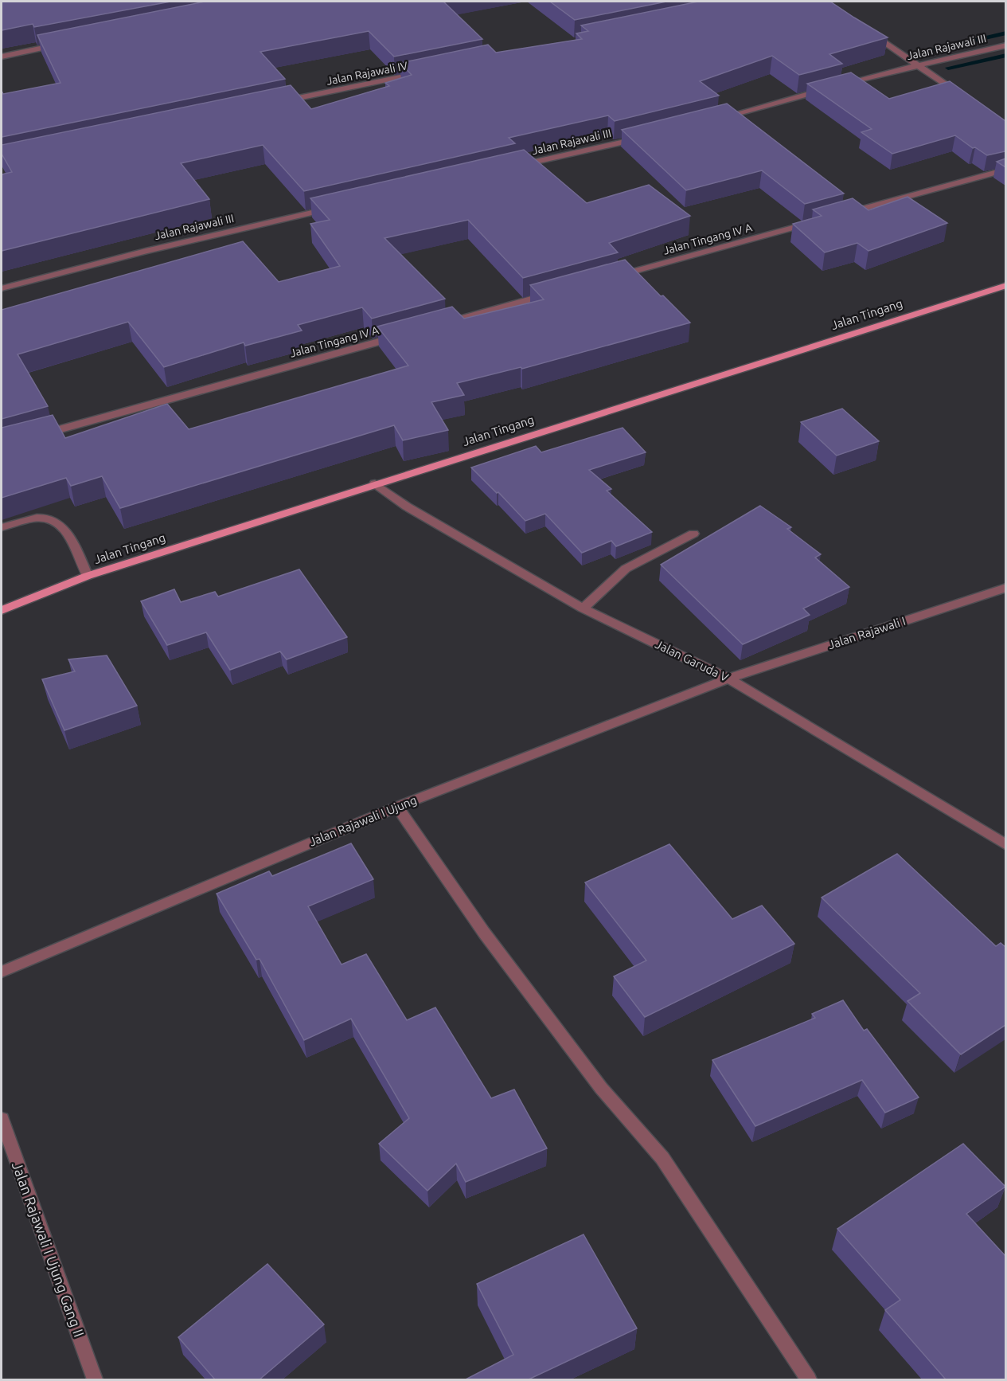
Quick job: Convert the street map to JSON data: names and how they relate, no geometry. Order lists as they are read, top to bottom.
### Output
{
  "streets": {
    "main road": ["Jalan Tingang"],
    "street": [
      "Jalan Rajawali III",
      "Jalan Rajawali IV",
      "Jalan Tingang IV A",
      "Jalan Rajawali I",
      "Jalan Garuda V",
      "Jalan Rajawali I Ujung",
      "Jalan Rajawali I Ujung Gang II"
    ]
  },
  "crossings": [
    ["Jalan Tingang", "Jalan Garuda V"],
    ["Jalan Rajawali I", "Jalan Garuda V"],
    ["Jalan Rajawali I", "Jalan Rajawali I Ujung"],
    ["Jalan Garuda V", "Jalan Rajawali I Ujung"]
  ]
}
